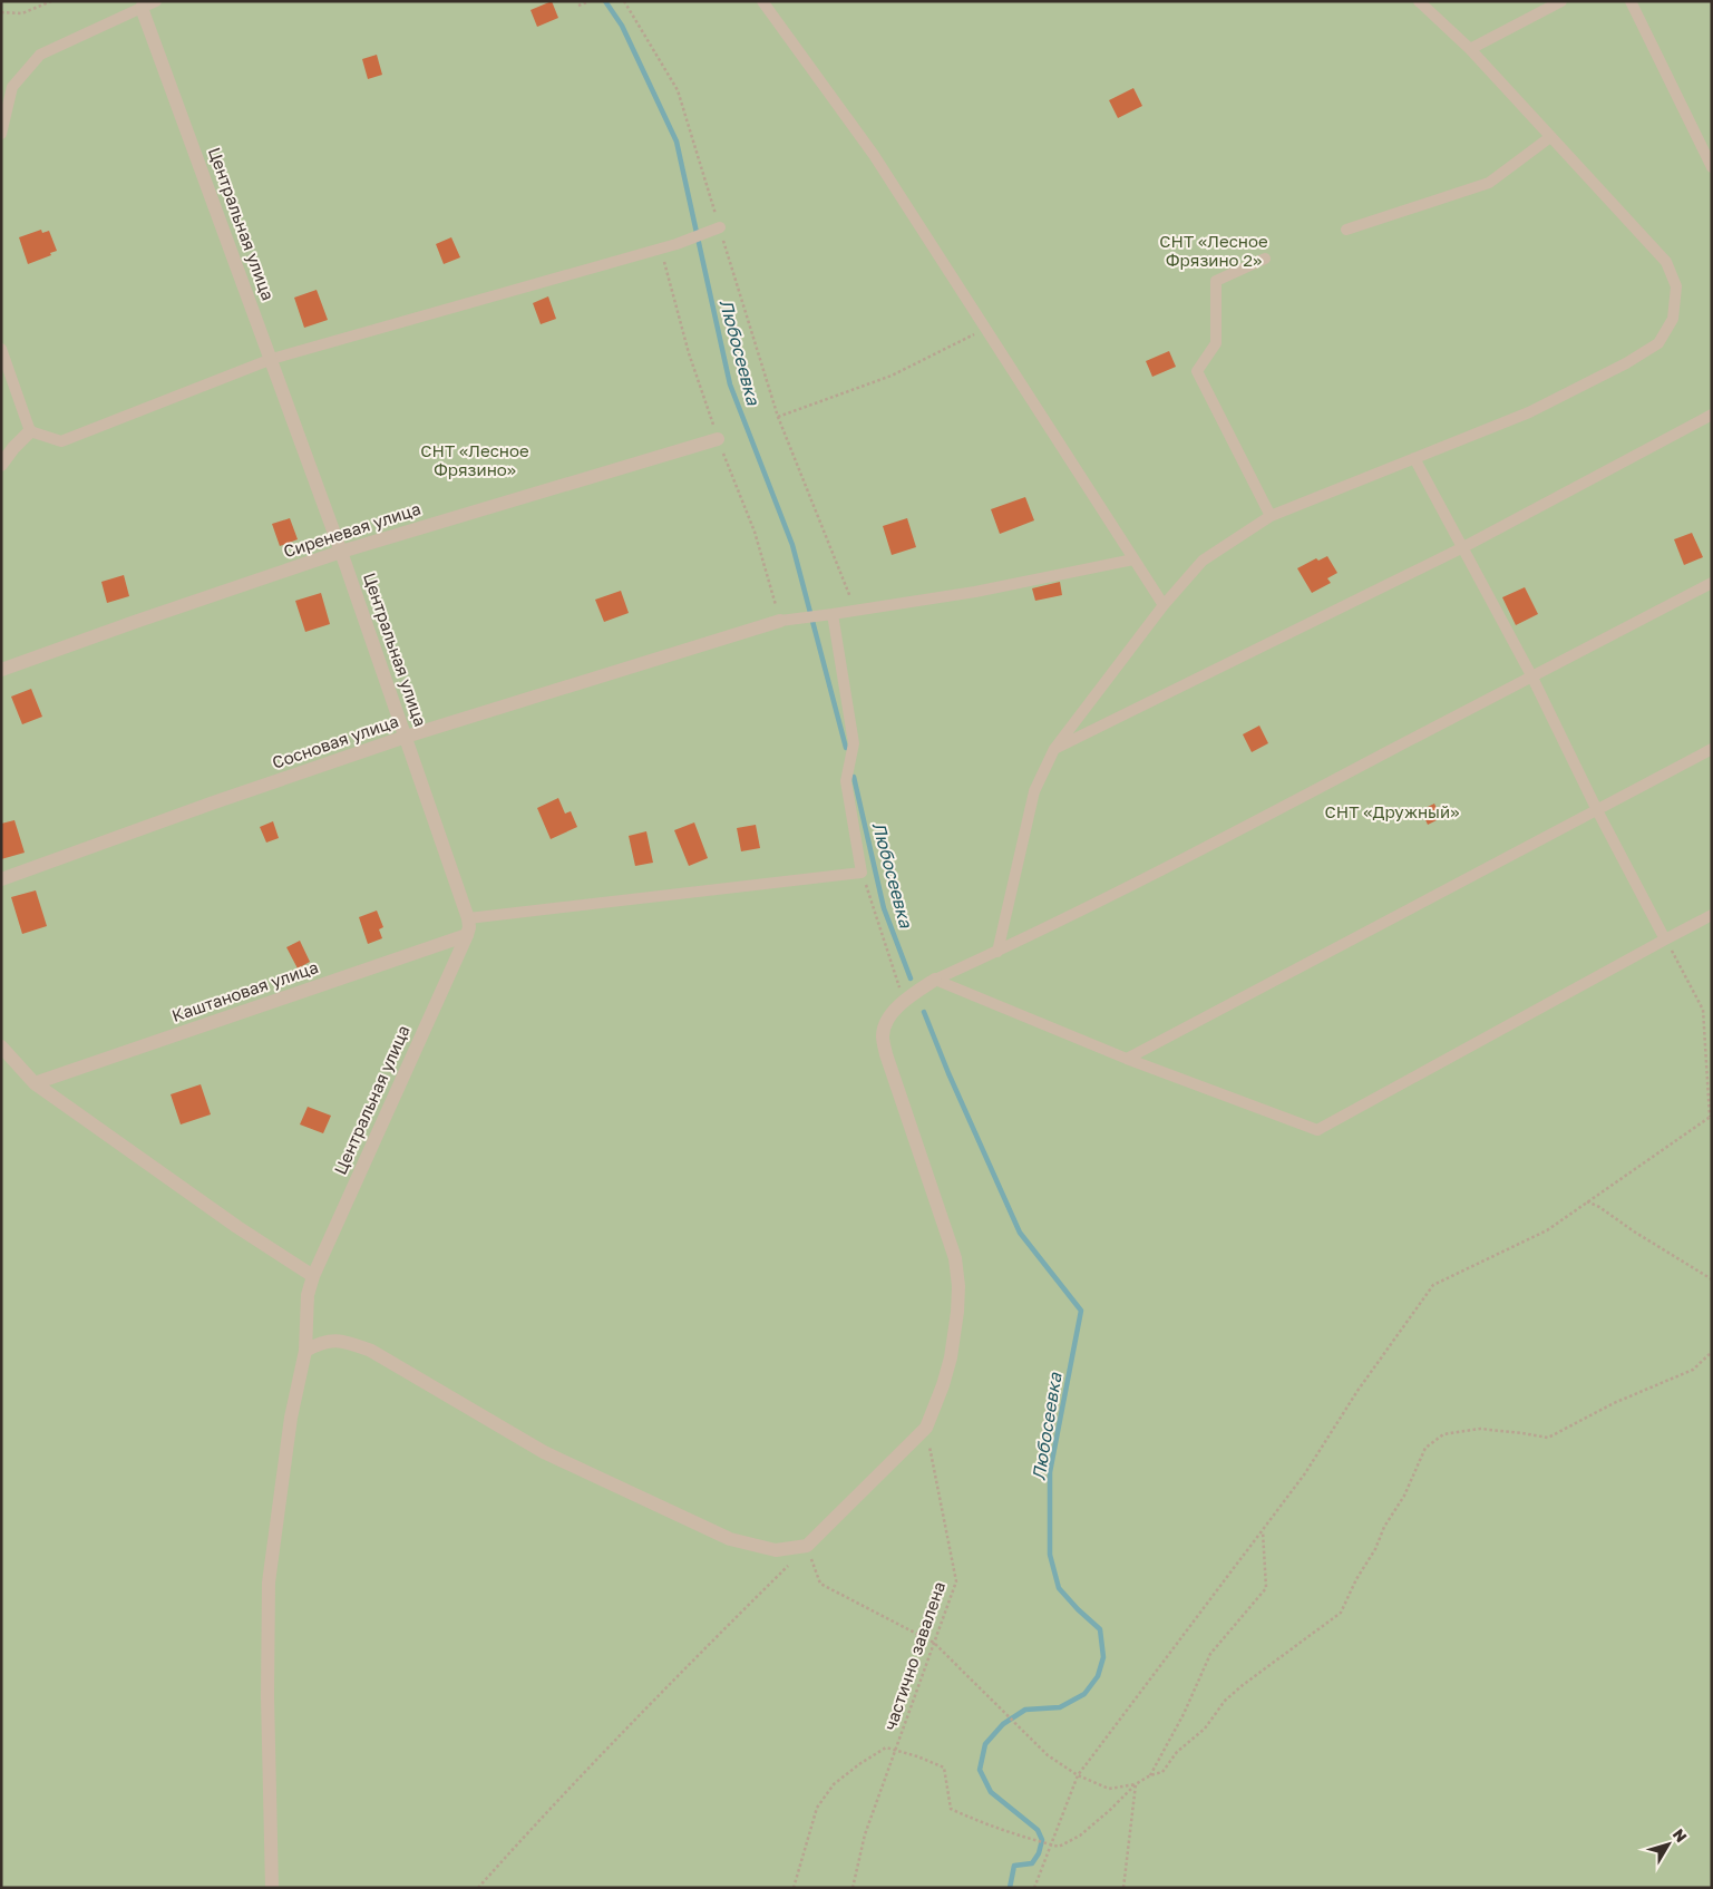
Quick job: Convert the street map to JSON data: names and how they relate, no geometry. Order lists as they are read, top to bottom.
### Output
{
  "streets": {
    "street": [
      "Центральная улица",
      "Сиреневая улица",
      "Сосновая улица",
      "Каштановая улица"
    ],
    "path": ["частично завалена"]
  },
  "crossings": [
    ["Центральная улица", "Сиреневая улица"],
    ["Центральная улица", "Сосновая улица"],
    ["Центральная улица", "Каштановая улица"]
  ],
  "water": ["Любосеевка"],
  "parks": ["СНТ «Лесное Фрязино 2»", "СНТ «Лесное Фрязино»", "СНТ «Дружный»"],
  "north": "top right"
}
